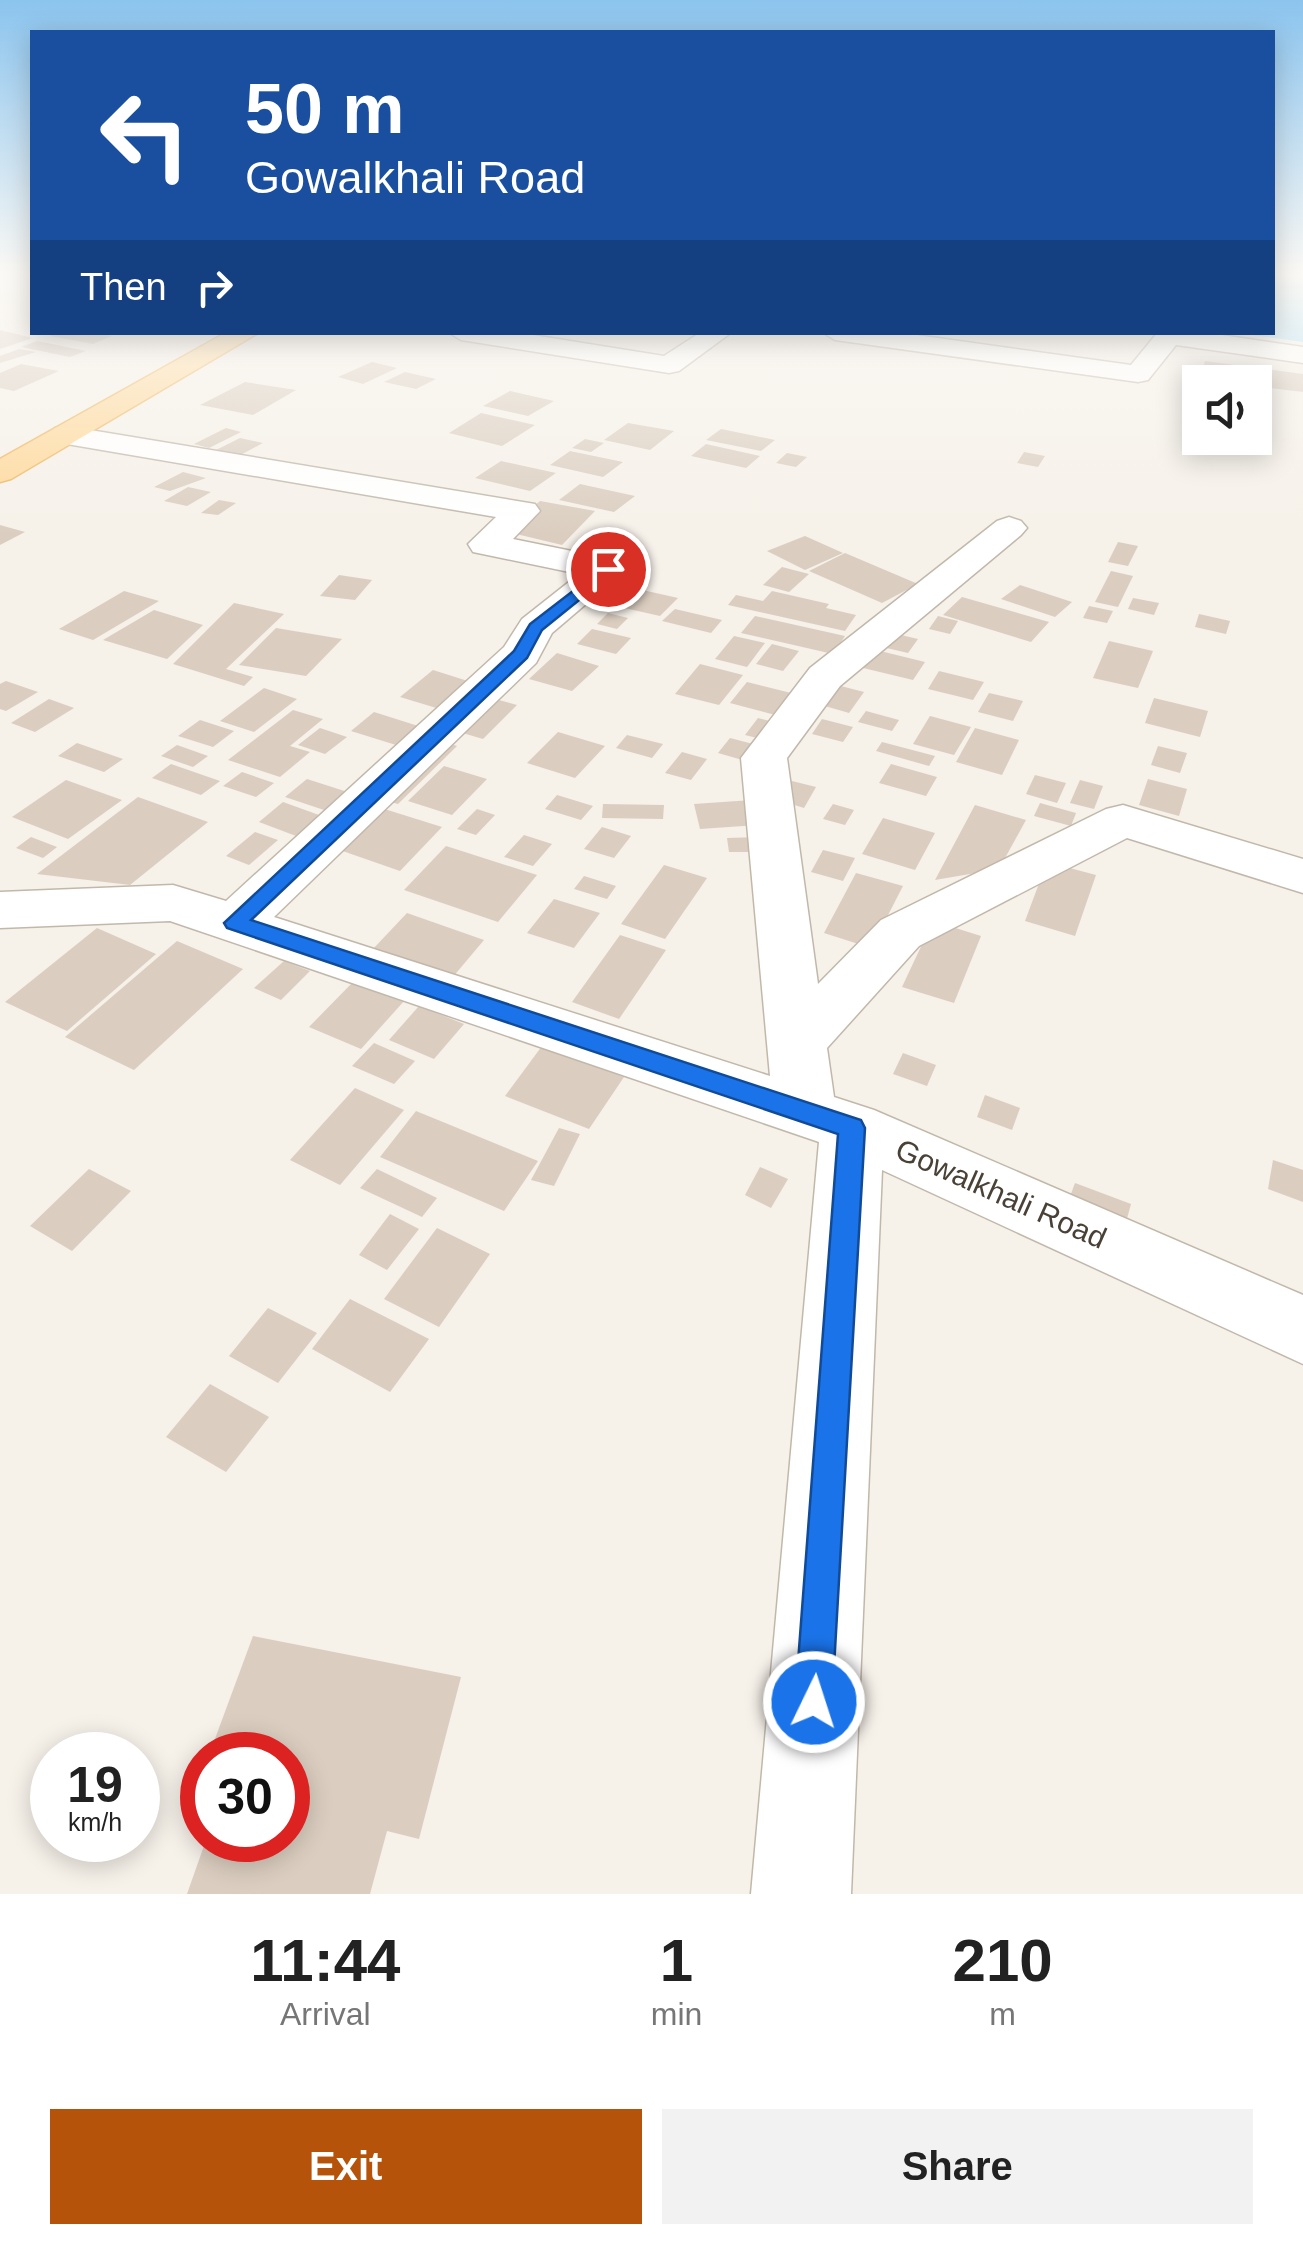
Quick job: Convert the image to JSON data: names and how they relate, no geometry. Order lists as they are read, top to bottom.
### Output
{
  "streets": {
    "street": ["Gowalkhali Road"]
  },
  "page": {
    "turn": ["50 m", "Gowalkhali Road"],
    "then": "Then",
    "speed": "19 km/h",
    "limit": "30",
    "eta": [
      "11:44",
      "Arrival",
      "1",
      "min",
      "210",
      "m"
    ],
    "buttons": ["Exit", "Share"]
  }
}
